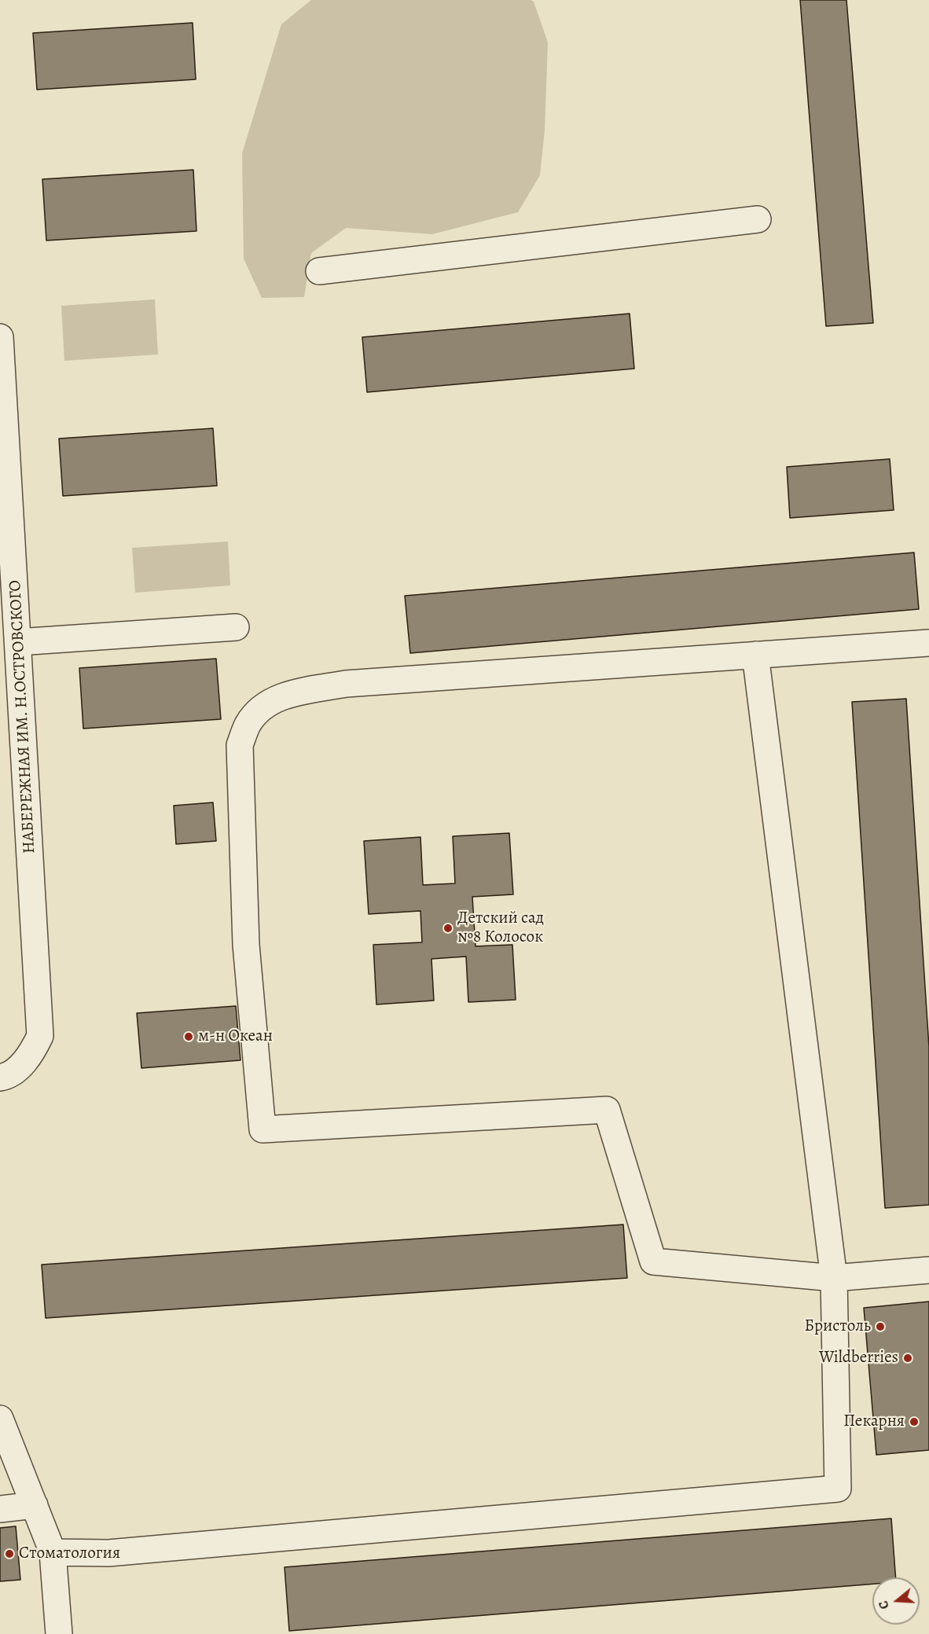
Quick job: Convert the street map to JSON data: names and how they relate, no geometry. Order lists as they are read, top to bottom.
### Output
{
  "streets": {
    "street": ["НАБЕРЕЖНАЯ ИМ. Н.ОСТРОВСКОГО"]
  },
  "places": [
    "Детский сад №8 Колосок",
    "м-н Океан",
    "Бристоль",
    "Wildberries",
    "Пекарня",
    "Стоматология"
  ],
  "north": "left"
}
